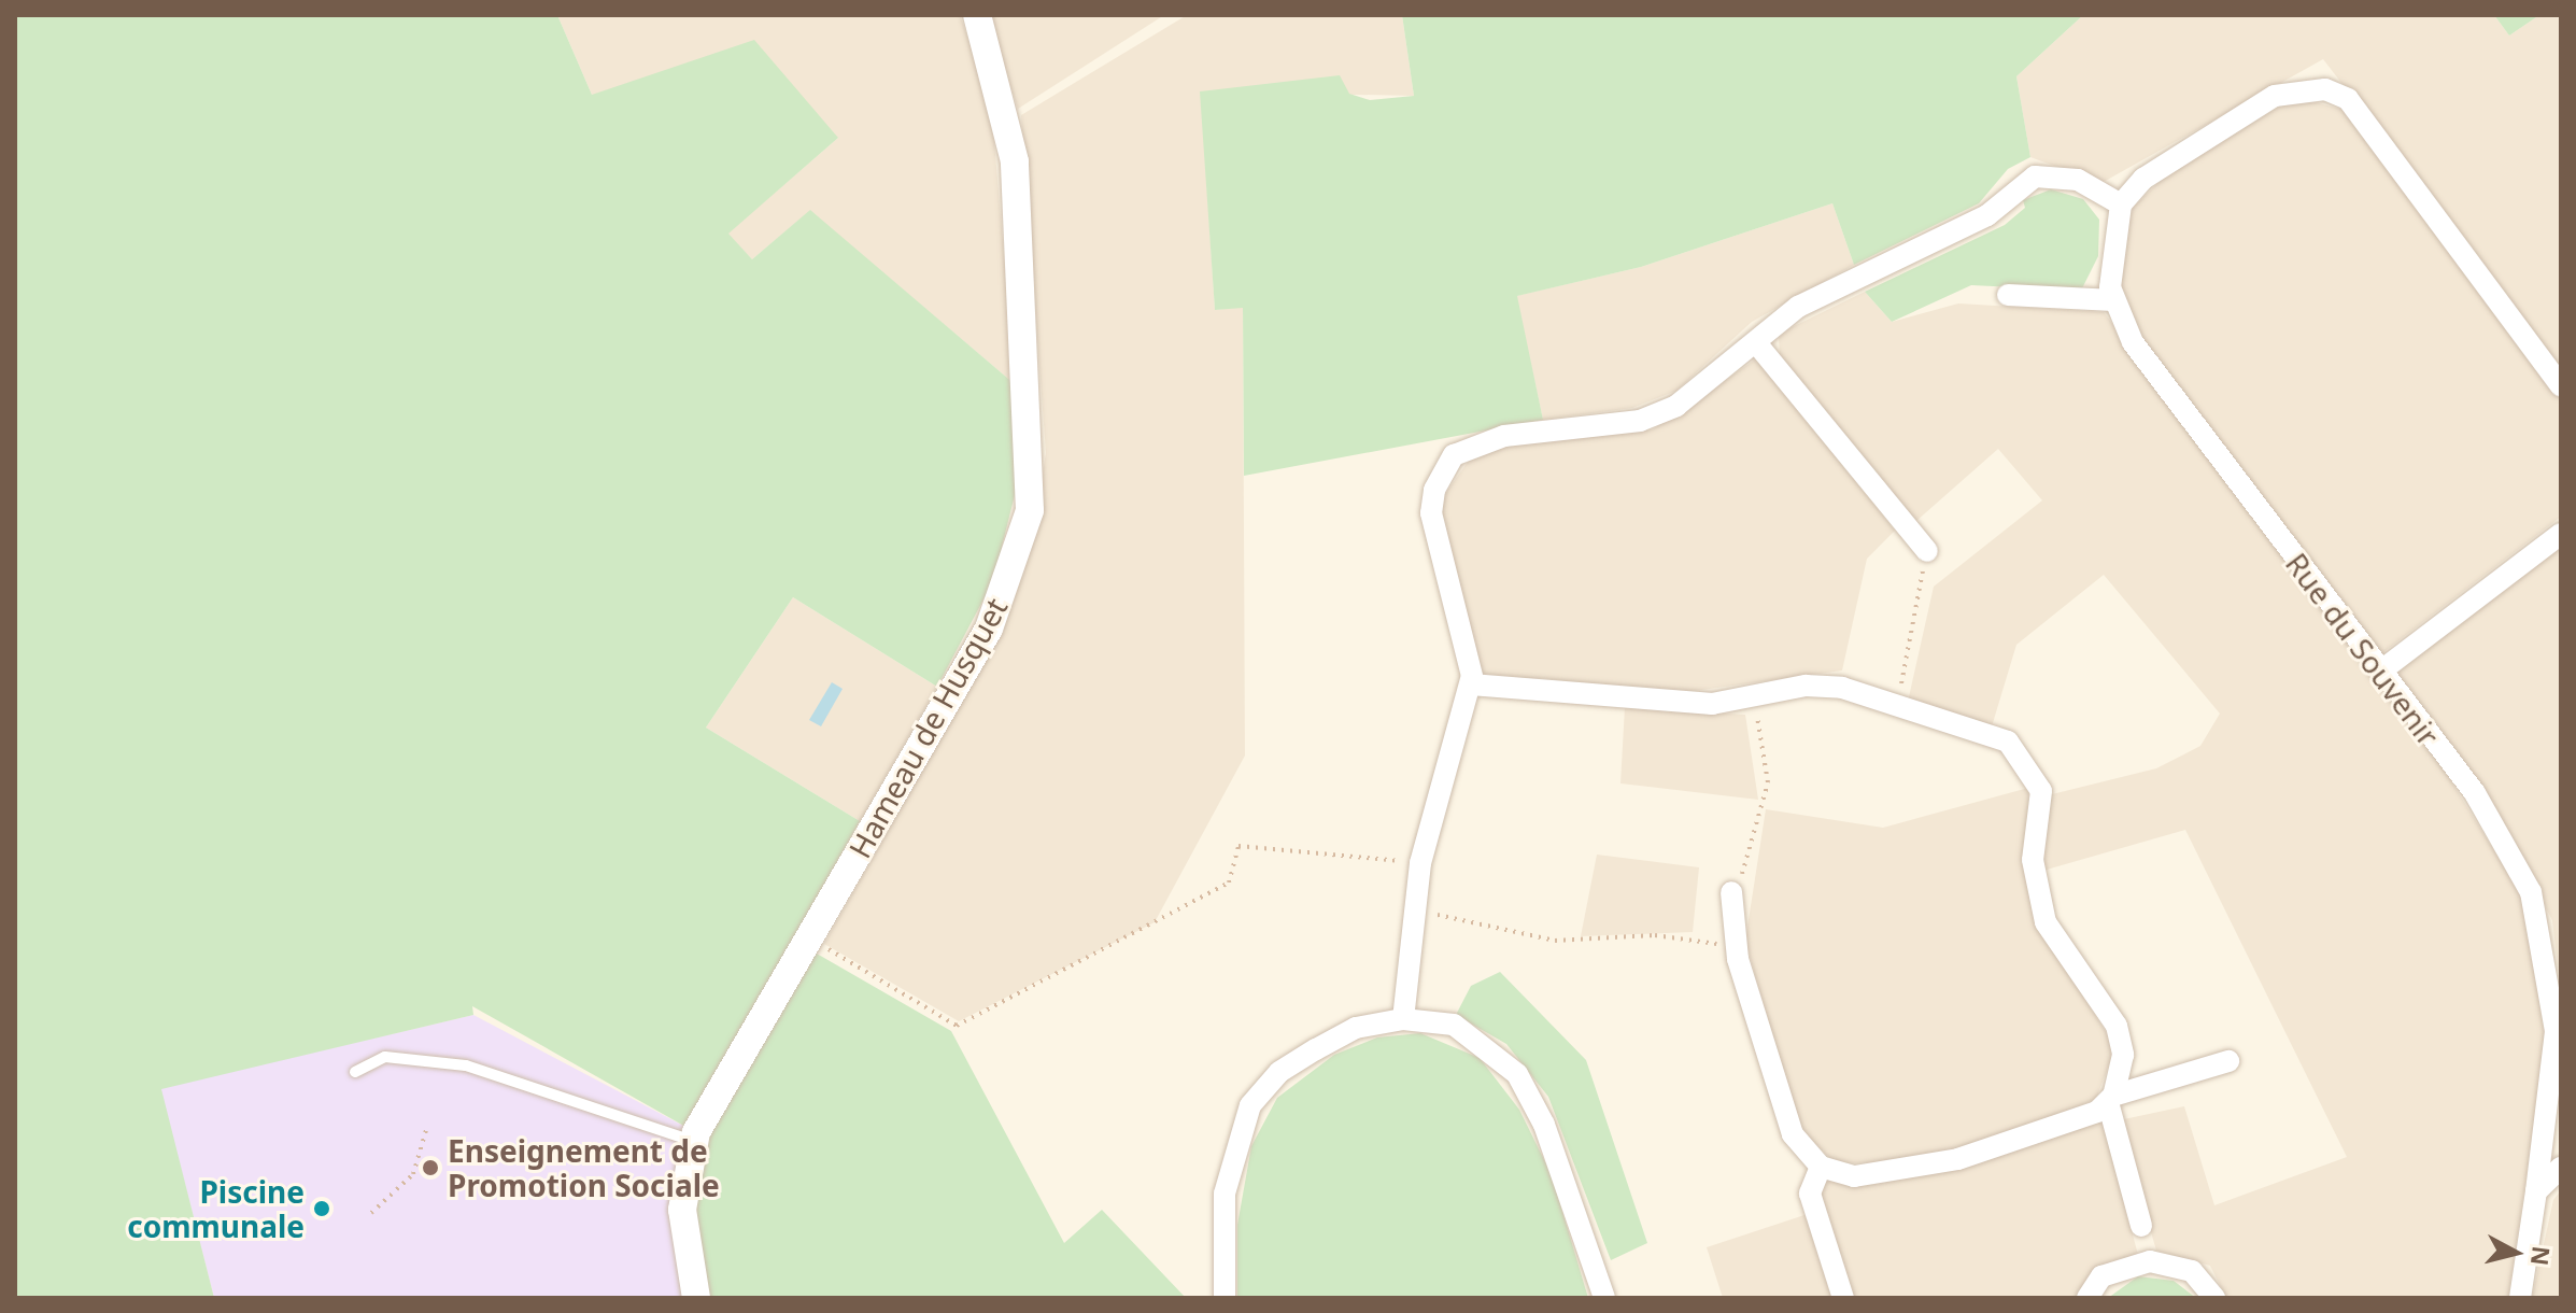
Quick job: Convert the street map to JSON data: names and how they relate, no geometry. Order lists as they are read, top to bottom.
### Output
{
  "streets": {
    "street": ["Rue du Souvenir", "Hameau de Husquet"]
  },
  "places": ["Enseignement de Promotion Sociale", "Piscine communale"],
  "north": "right"
}
